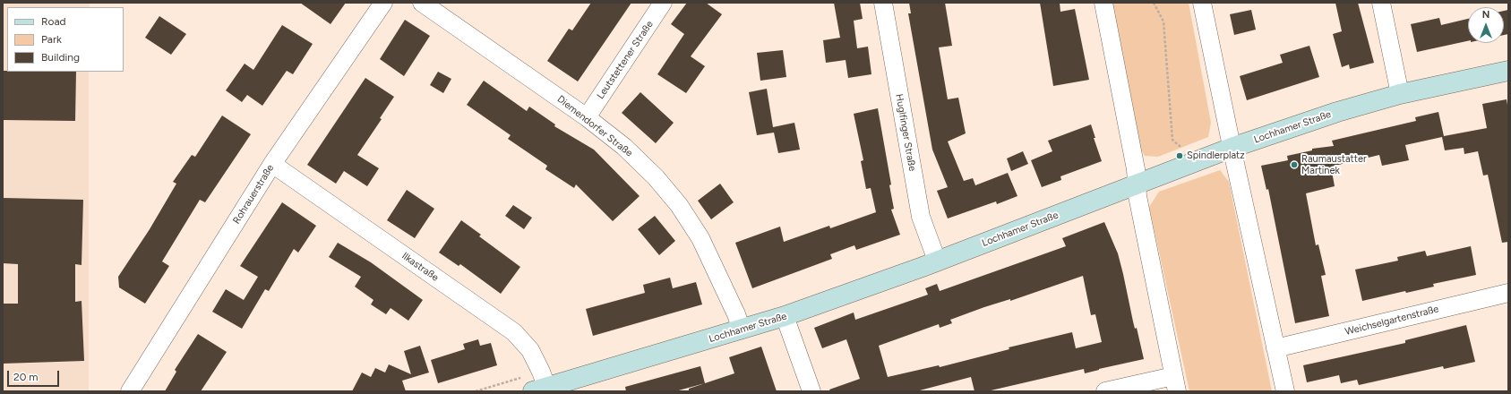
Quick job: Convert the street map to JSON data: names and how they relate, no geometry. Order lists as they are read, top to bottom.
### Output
{
  "streets": {
    "main road": ["Lochhamer Straße"],
    "street": [
      "Leutstettener Straße",
      "Diemendorfer Straße",
      "Huglfinger Straße",
      "Rohrauerstraße",
      "Ilkastraße",
      "Weichselgartenstraße"
    ]
  },
  "crossings": [
    ["Leutstettener Straße", "Diemendorfer Straße"],
    ["Diemendorfer Straße", "Lochhamer Straße"],
    ["Lochhamer Straße", "Huglfinger Straße"],
    ["Lochhamer Straße", "Ilkastraße"],
    ["Rohrauerstraße", "Ilkastraße"]
  ],
  "places": ["Spindlerplatz", "Raumaustatter Martinek"],
  "legend": ["Road", "Park", "Building"],
  "scale_bar": "20 m",
  "north": "top"
}
